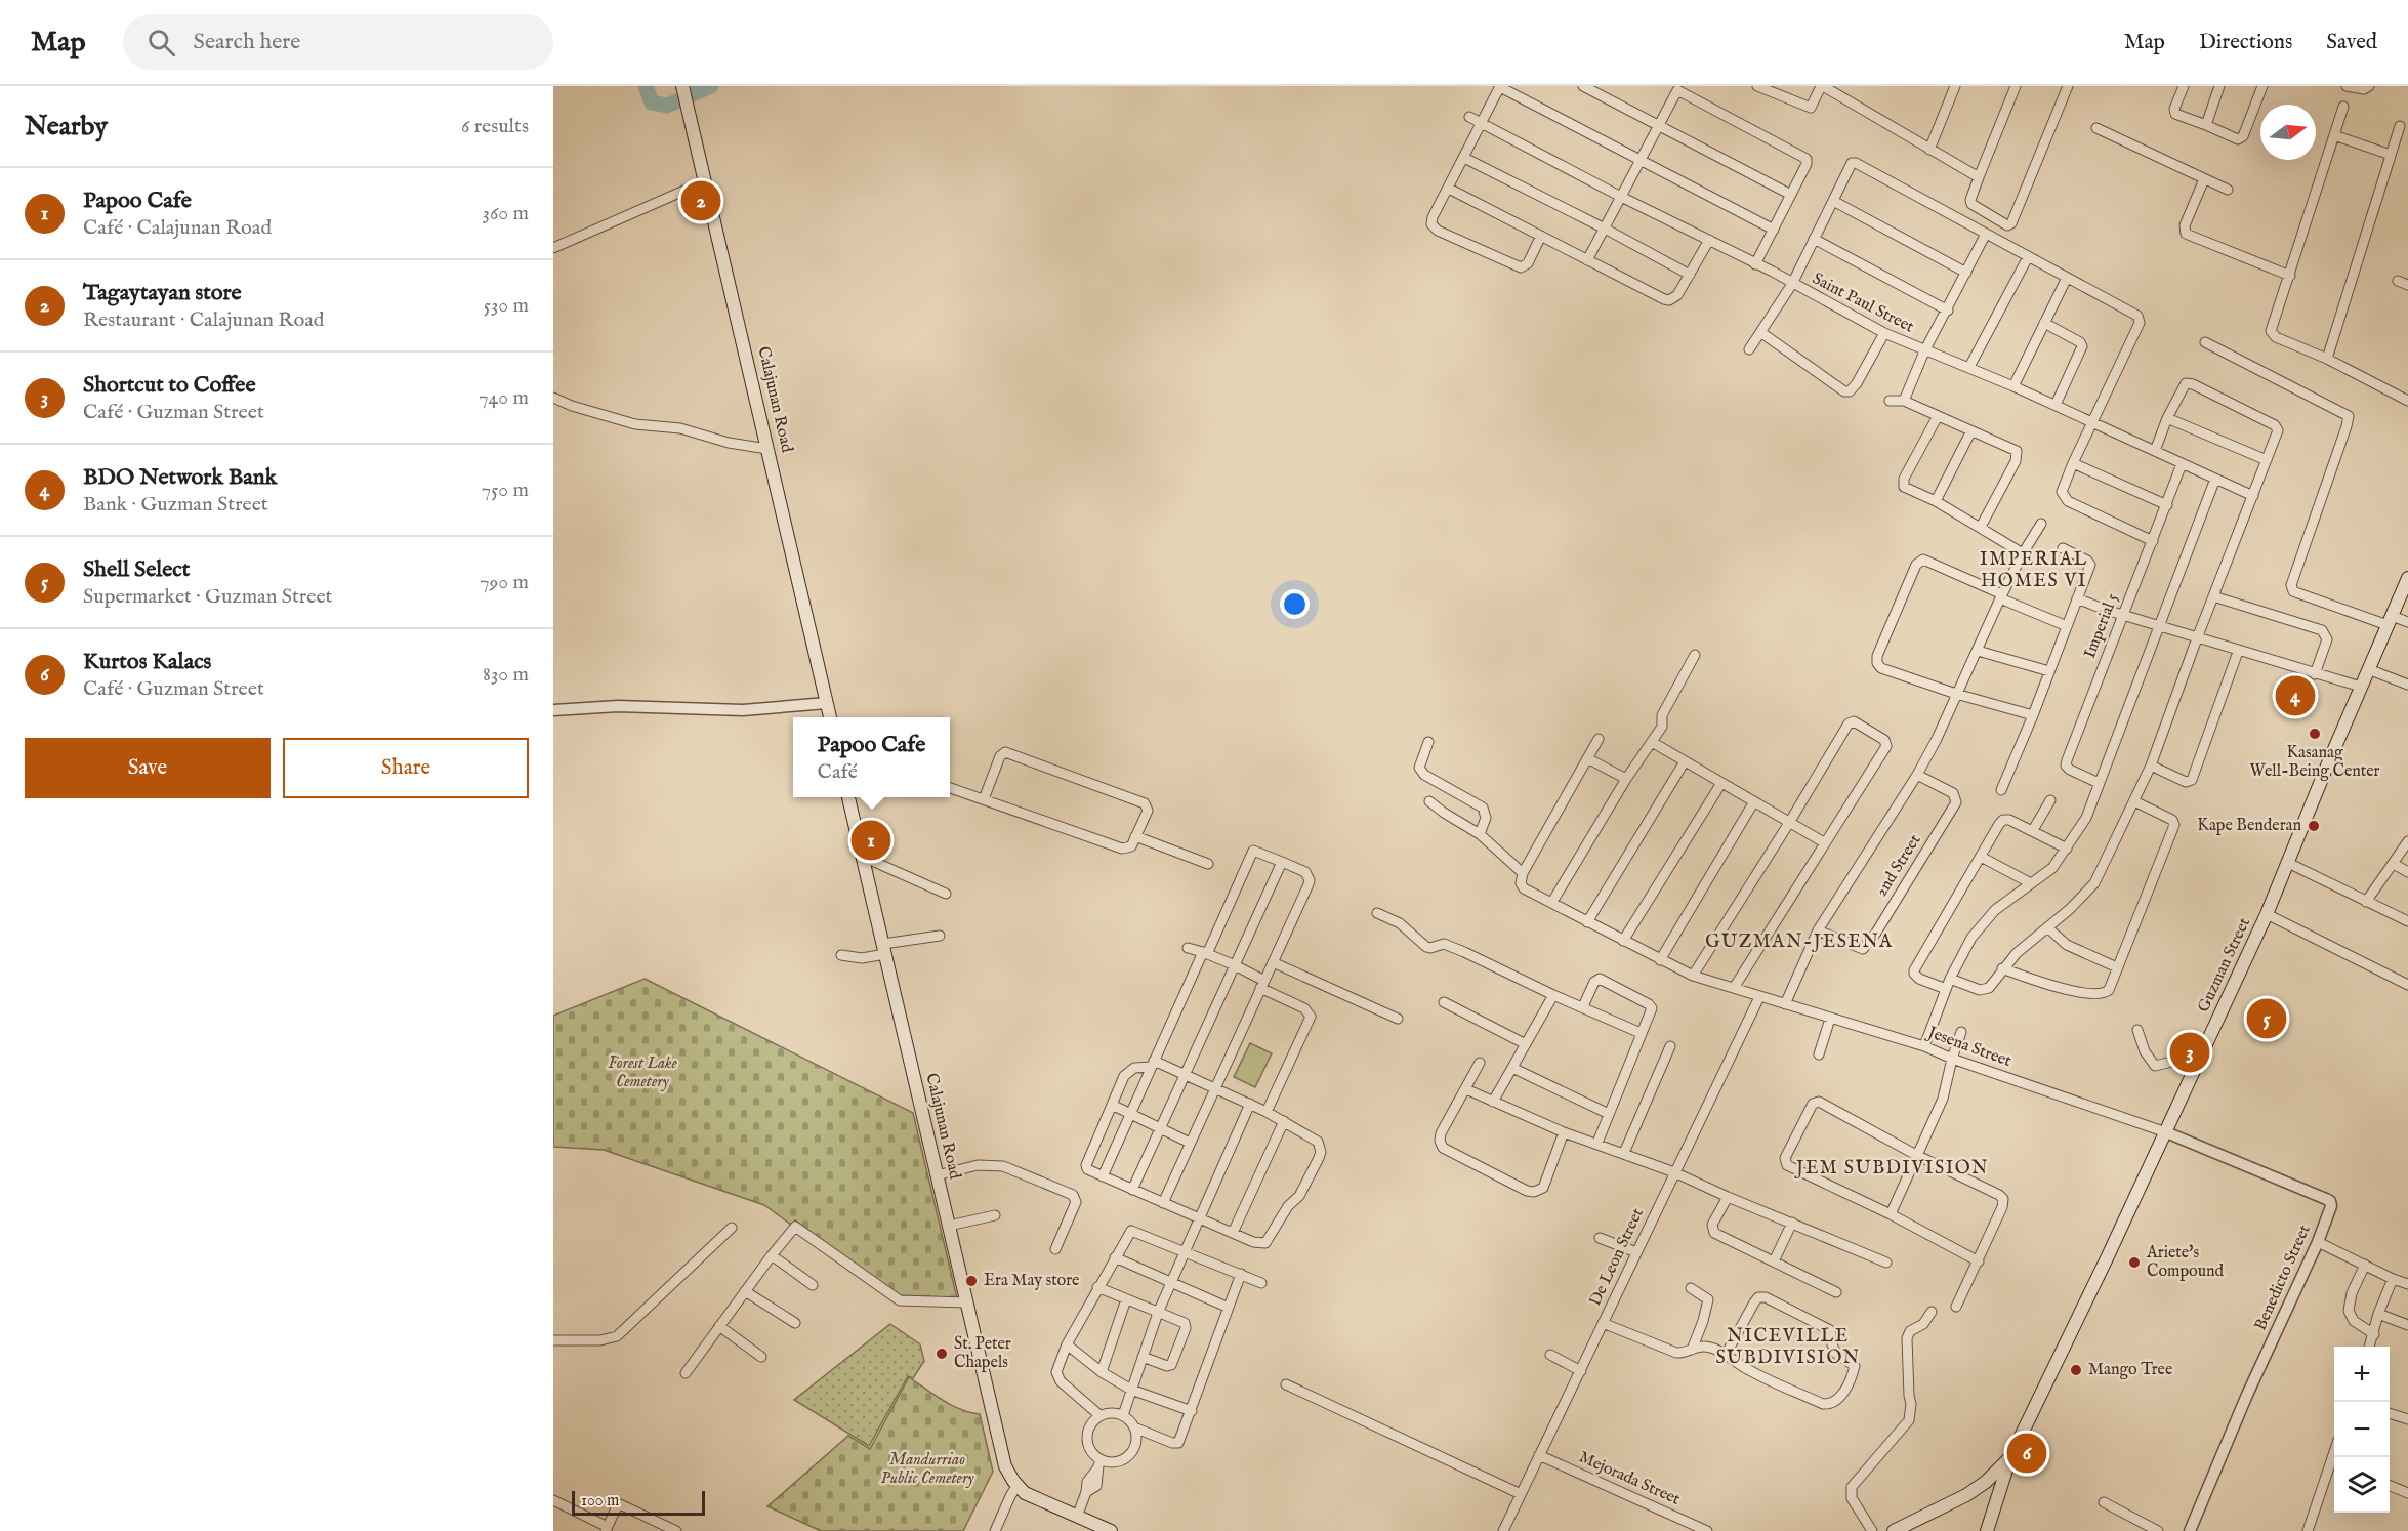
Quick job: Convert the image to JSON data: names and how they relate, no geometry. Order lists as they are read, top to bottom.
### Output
{
  "streets": {
    "main road": ["Calajunan Road", "Guzman Street"],
    "street": [
      "Saint Paul Street",
      "Imperial 5",
      "2nd Street",
      "Jesena Street",
      "De Leon Street",
      "Benedicto Street",
      "Mejorada Street"
    ]
  },
  "crossings": [
    ["Saint Paul Street", "Imperial 5"],
    ["Guzman Street", "Jesena Street"],
    ["Guzman Street", "Benedicto Street"],
    ["Jesena Street", "De Leon Street"],
    ["Jesena Street", "Benedicto Street"],
    ["De Leon Street", "Mejorada Street"]
  ],
  "districts": [
    "IMPERIAL HOMES VI",
    "GUZMAN-JESENA",
    "JEM SUBDIVISION",
    "NICEVILLE SUBDIVISION"
  ],
  "parks": ["Forest Lake Cemetery", "Mandurriao Public Cemetery"],
  "places": [
    "Kasanag Well-Being Center",
    "Kape Benderan",
    "Ariete's Compound",
    "Era May store",
    "St. Peter Chapels",
    "Mango Tree"
  ],
  "scale_bar": "100 m",
  "north": "right",
  "page": {
    "header": "Map",
    "search": "Search here",
    "nav": ["Map", "Directions", "Saved"],
    "heading": ["Nearby", "6 results"],
    "list": [
      {
        "mark": "1",
        "name": "Papoo Cafe",
        "note": "Café · Calajunan Road",
        "value": "360 m"
      },
      {
        "mark": "2",
        "name": "Tagaytayan store",
        "note": "Restaurant · Calajunan Road",
        "value": "530 m"
      },
      {
        "mark": "3",
        "name": "Shortcut to Coffee",
        "note": "Café · Guzman Street",
        "value": "740 m"
      },
      {
        "mark": "4",
        "name": "BDO Network Bank",
        "note": "Bank · Guzman Street",
        "value": "750 m"
      },
      {
        "mark": "5",
        "name": "Shell Select",
        "note": "Supermarket · Guzman Street",
        "value": "790 m"
      },
      {
        "mark": "6",
        "name": "Kurtos Kalacs",
        "note": "Café · Guzman Street",
        "value": "830 m"
      }
    ],
    "pins": [
      "2",
      "4",
      "1",
      "5",
      "3",
      "6"
    ],
    "popup": ["Papoo Cafe", "Café"],
    "buttons": ["Save", "Share"],
    "map_buttons": ["+", "−"],
    "scale": "100 m"
  }
}
